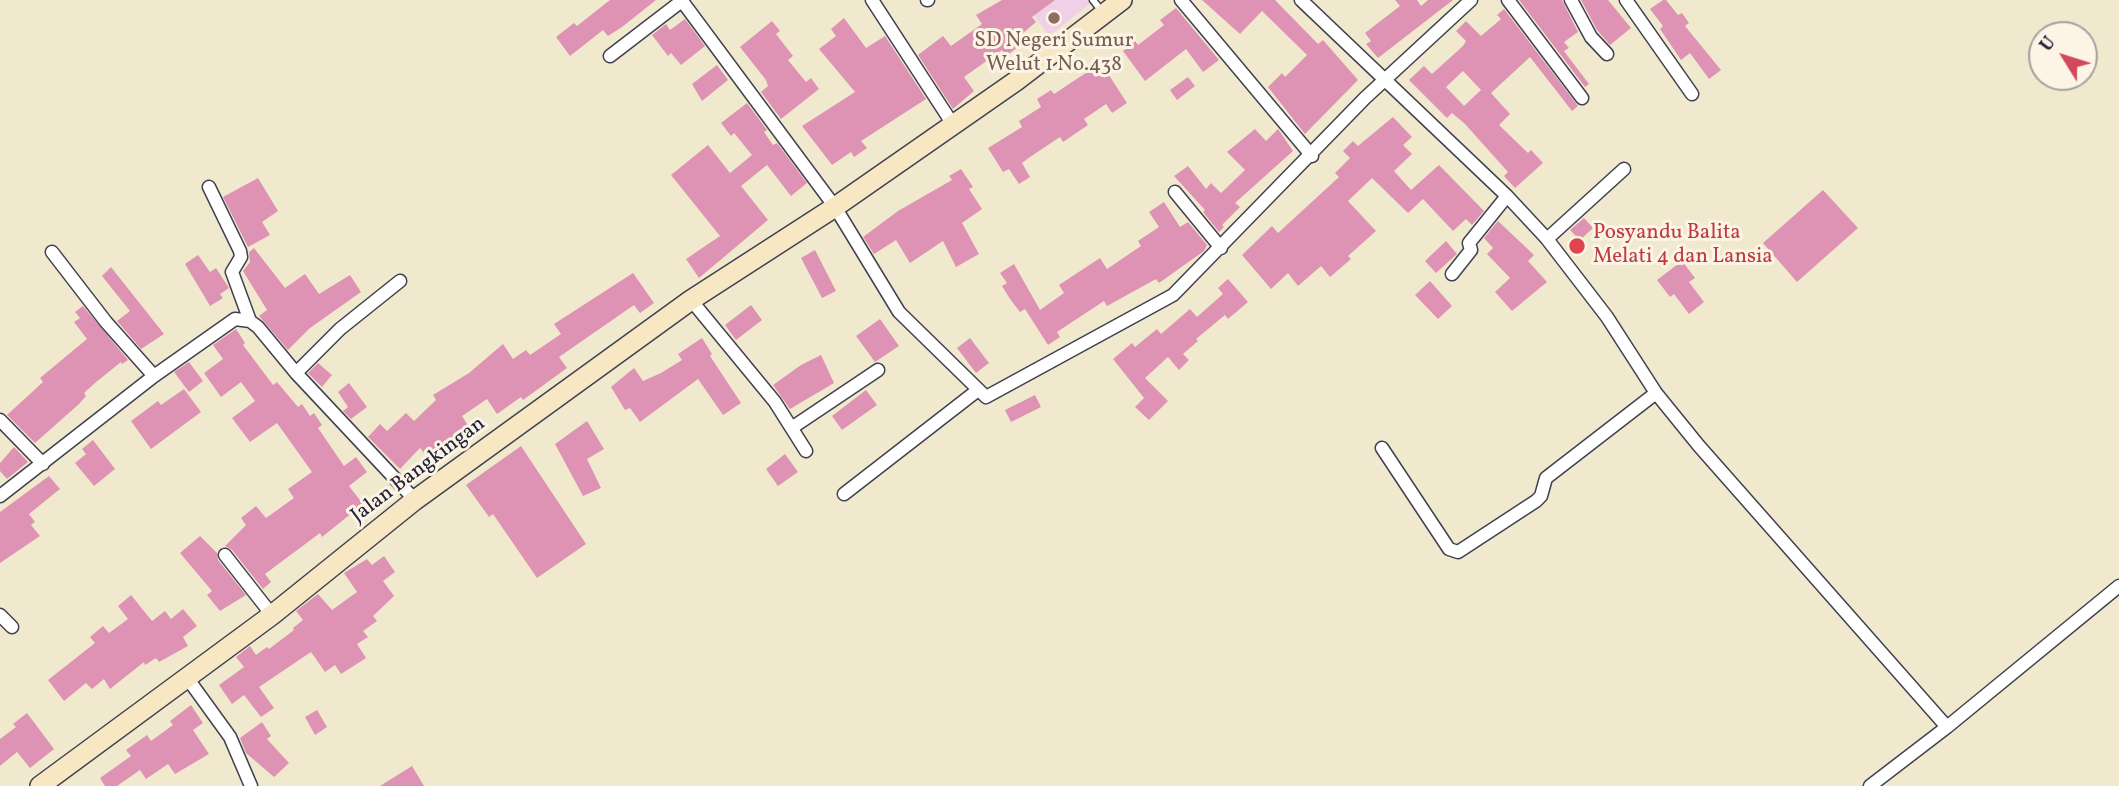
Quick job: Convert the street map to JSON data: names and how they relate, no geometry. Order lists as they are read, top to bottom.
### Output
{
  "streets": {
    "street": ["Jalan Bangkingan"]
  },
  "places": ["SD Negeri Sumur Welut 1 No.438", "Posyandu Balita Melati 4 dan Lansia"],
  "north": "top left"
}
